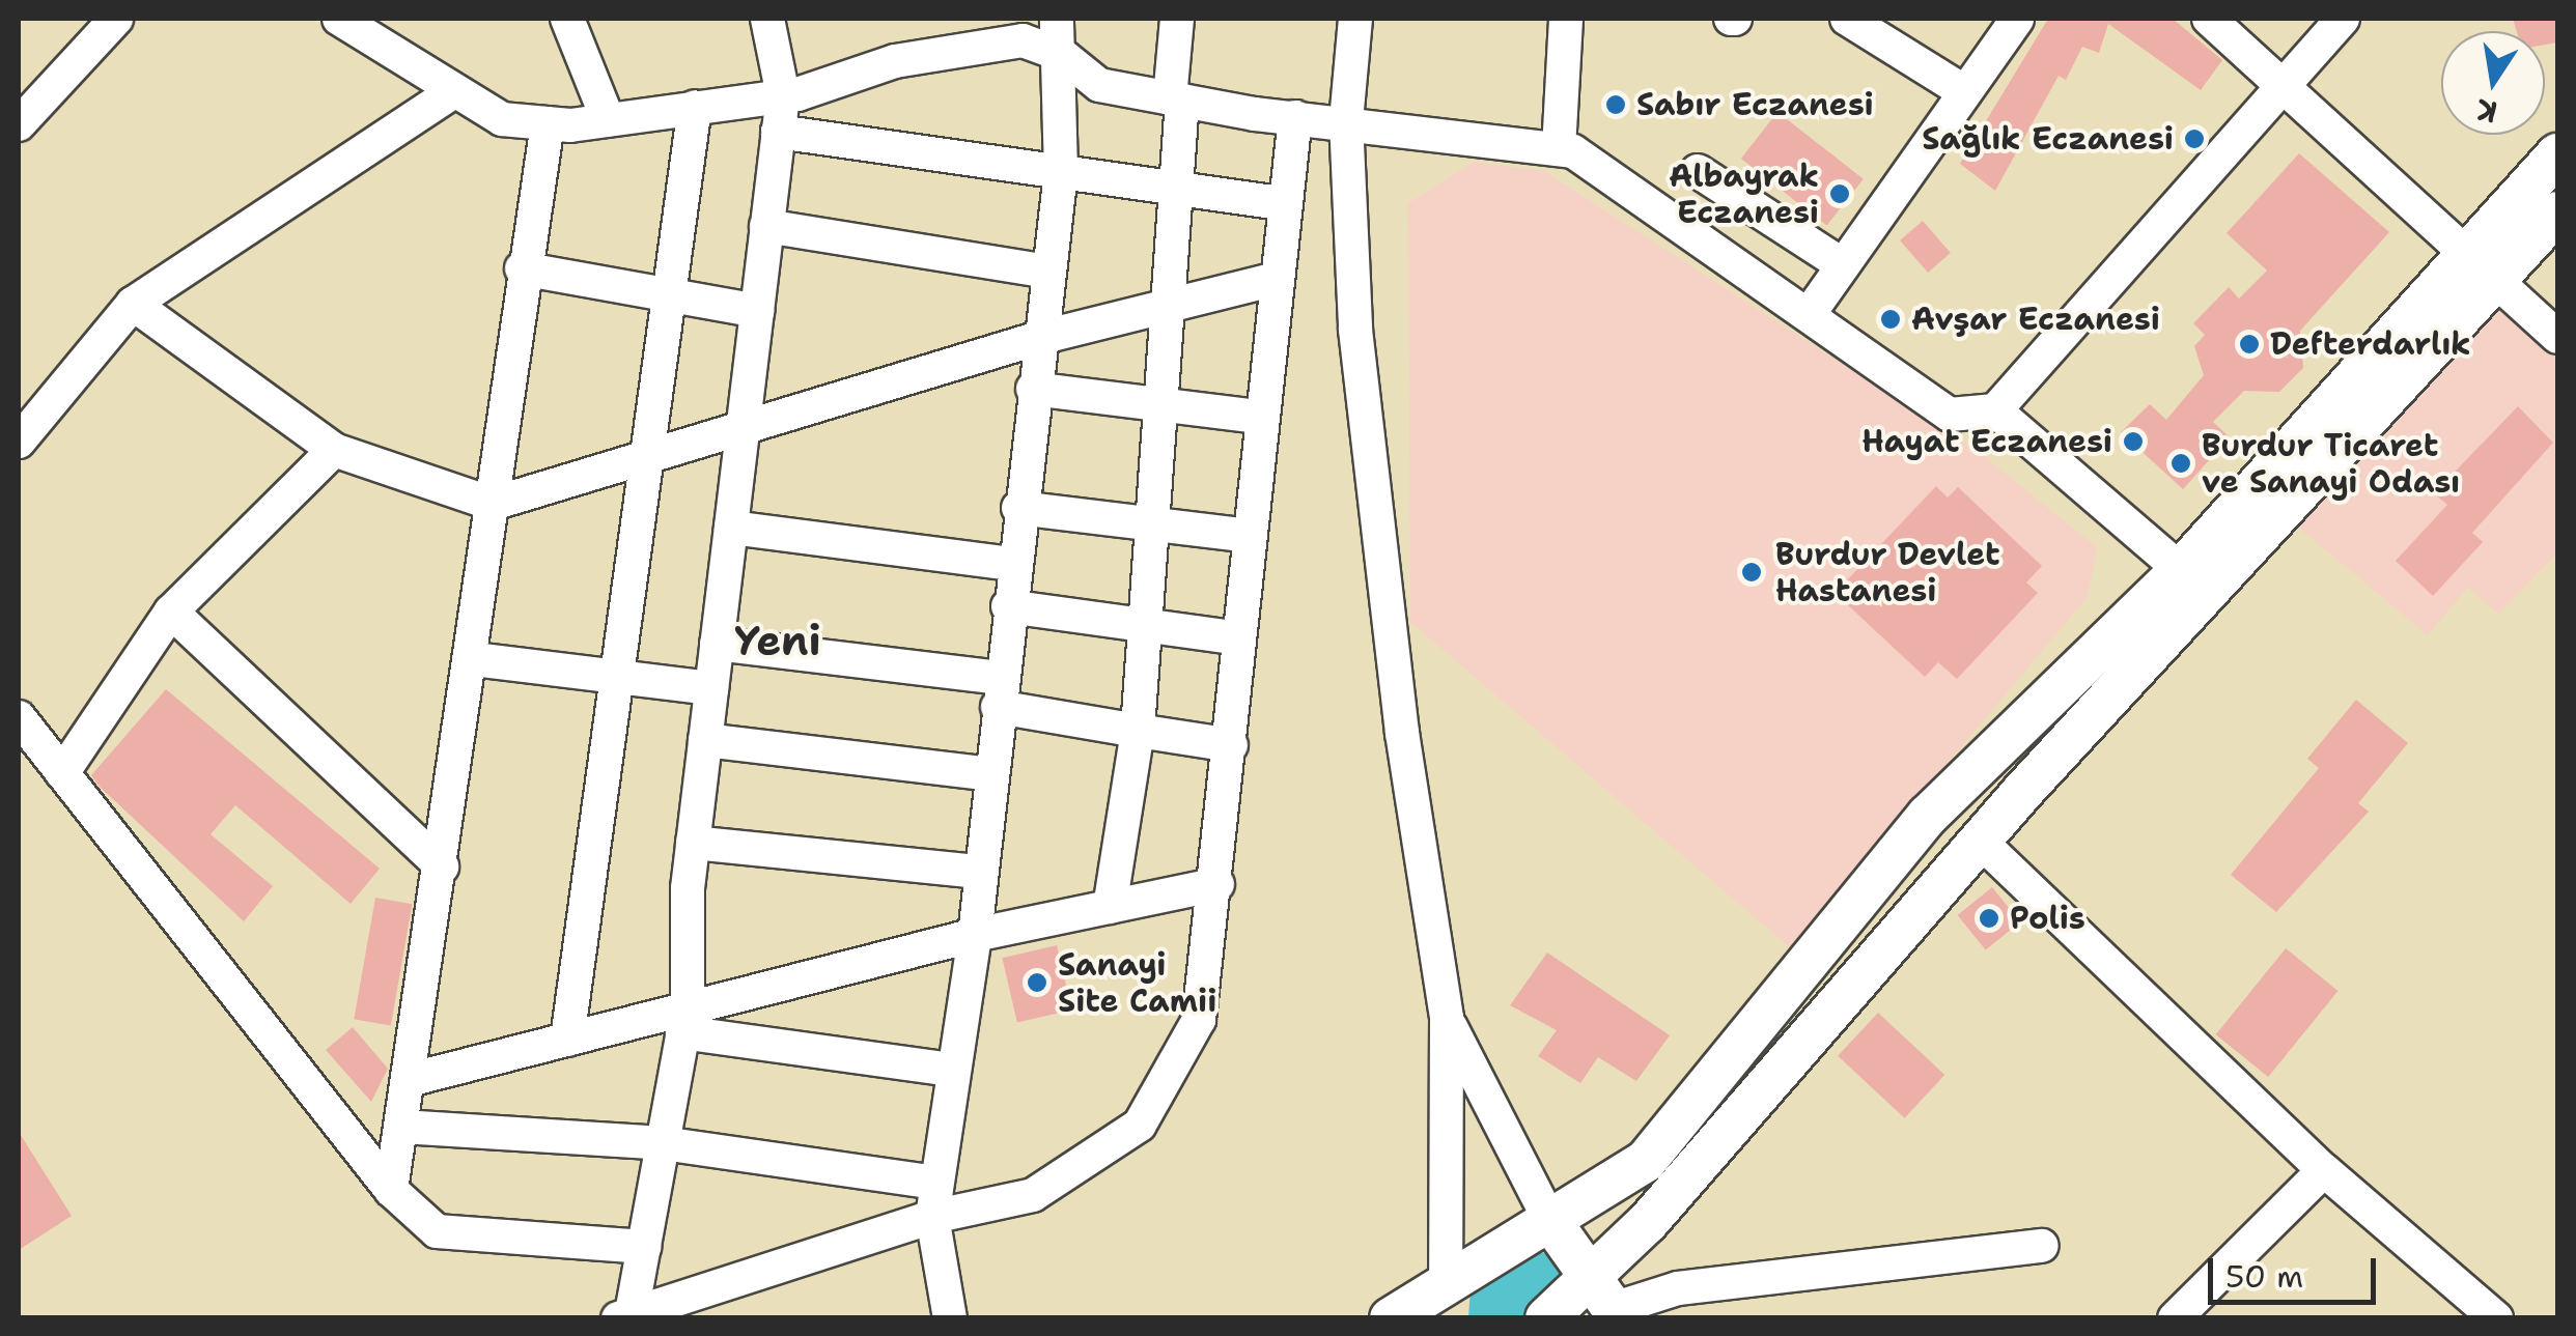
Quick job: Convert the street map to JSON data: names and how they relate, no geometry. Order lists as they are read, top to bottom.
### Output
{
  "districts": ["Yeni"],
  "places": [
    "Sabır Eczanesi",
    "Sağlık Eczanesi",
    "Albayrak Eczanesi",
    "Avşar Eczanesi",
    "Defterdarlık",
    "Hayat Eczanesi",
    "Burdur Ticaret ve Sanayi Odası",
    "Burdur Devlet Hastanesi",
    "Polis",
    "Sanayi Site Camii"
  ],
  "scale_bar": "50 m",
  "north": "bottom"
}
